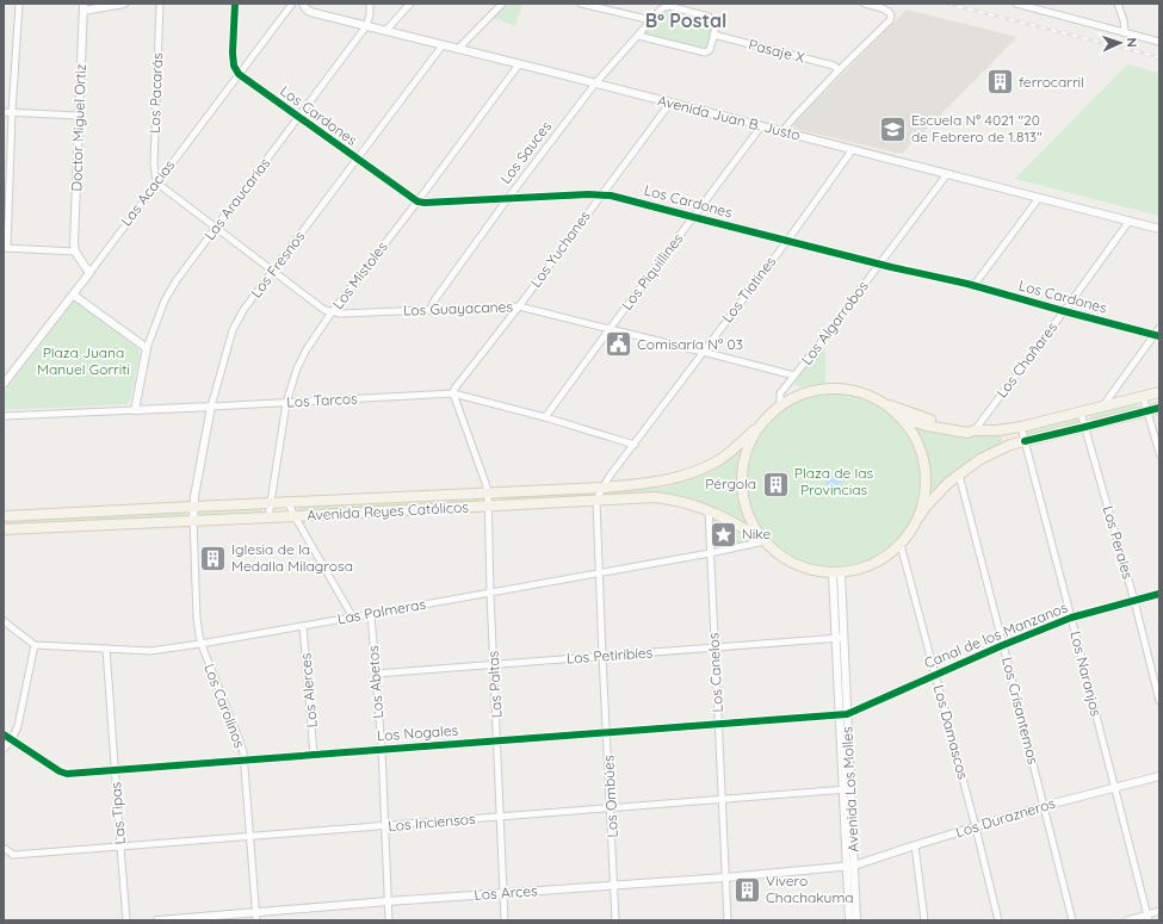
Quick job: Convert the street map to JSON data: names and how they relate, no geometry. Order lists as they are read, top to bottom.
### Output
{
  "streets": {
    "main road": ["Avenida Reyes Católicos"],
    "street": [
      "Pasaje X",
      "Los Pacarás",
      "Los Cardones",
      "Avenida Juan B. Justo",
      "Doctor Miguel Ortiz",
      "Los Sauces",
      "Las Acacias",
      "Las Araucarias",
      "Los Yuchanes",
      "Los Fresnos",
      "Los Piquillines",
      "Los Mistoles",
      "Los Tiatines",
      "Los Guayacanes",
      "Los Algarrobos",
      "Los Chañares",
      "Los Tarcos",
      "Los Perales",
      "Las Palmeras",
      "Canal de los Manzanos",
      "Los Petiribíes",
      "Los Canelos",
      "Los Naranjos",
      "Los Abetos",
      "Las Paltas",
      "Los Alerces",
      "Los Carolinos",
      "Los Crisantemos",
      "Los Damascos",
      "Los Nogales",
      "Avenida Los Molles",
      "Los Ombúes",
      "Las Tipas",
      "Los Durazneros",
      "Los Inciensos",
      "Los Arces"
    ]
  },
  "crossings": [
    ["Pasaje X", "Los Sauces"],
    ["Los Pacarás", "Las Acacias"],
    ["Los Cardones", "Los Sauces"],
    ["Los Cardones", "Las Acacias"],
    ["Los Cardones", "Las Araucarias"],
    ["Los Cardones", "Los Yuchanes"],
    ["Los Cardones", "Los Fresnos"],
    ["Los Cardones", "Los Piquillines"],
    ["Los Cardones", "Los Mistoles"],
    ["Los Cardones", "Los Tiatines"],
    ["Los Cardones", "Los Algarrobos"],
    ["Los Cardones", "Los Chañares"],
    ["Avenida Juan B. Justo", "Los Sauces"],
    ["Avenida Juan B. Justo", "Las Araucarias"],
    ["Avenida Juan B. Justo", "Los Yuchanes"],
    ["Avenida Juan B. Justo", "Los Fresnos"],
    ["Avenida Juan B. Justo", "Los Piquillines"],
    ["Avenida Juan B. Justo", "Los Mistoles"],
    ["Avenida Juan B. Justo", "Los Tiatines"],
    ["Avenida Juan B. Justo", "Los Algarrobos"],
    ["Avenida Juan B. Justo", "Los Chañares"],
    ["Los Sauces", "Los Guayacanes"],
    ["Las Araucarias", "Los Tarcos"],
    ["Los Yuchanes", "Los Guayacanes"],
    ["Los Yuchanes", "Los Tarcos"],
    ["Los Fresnos", "Los Tarcos"],
    ["Los Fresnos", "Avenida Reyes Católicos"],
    ["Los Fresnos", "Los Carolinos"],
    ["Los Piquillines", "Los Guayacanes"],
    ["Los Piquillines", "Los Tarcos"],
    ["Los Mistoles", "Los Guayacanes"],
    ["Los Mistoles", "Los Tarcos"],
    ["Los Mistoles", "Avenida Reyes Católicos"],
    ["Los Tiatines", "Los Guayacanes"],
    ["Los Tiatines", "Los Tarcos"],
    ["Los Tiatines", "Avenida Reyes Católicos"],
    ["Los Tiatines", "Los Ombúes"],
    ["Los Guayacanes", "Los Algarrobos"],
    ["Los Algarrobos", "Avenida Reyes Católicos"],
    ["Avenida Reyes Católicos", "Las Palmeras"],
    ["Avenida Reyes Católicos", "Los Canelos"],
    ["Avenida Reyes Católicos", "Las Paltas"],
    ["Avenida Reyes Católicos", "Los Carolinos"],
    ["Avenida Reyes Católicos", "Los Ombúes"],
    ["Los Perales", "Canal de los Manzanos"],
    ["Las Palmeras", "Los Canelos"],
    ["Las Palmeras", "Los Abetos"],
    ["Las Palmeras", "Las Paltas"],
    ["Las Palmeras", "Los Alerces"],
    ["Las Palmeras", "Los Carolinos"],
    ["Las Palmeras", "Los Ombúes"],
    ["Las Palmeras", "Las Tipas"],
    ["Canal de los Manzanos", "Los Naranjos"],
    ["Canal de los Manzanos", "Los Crisantemos"],
    ["Canal de los Manzanos", "Los Damascos"],
    ["Canal de los Manzanos", "Los Nogales"],
    ["Canal de los Manzanos", "Avenida Los Molles"],
    ["Los Petiribíes", "Los Canelos"],
    ["Los Petiribíes", "Los Abetos"],
    ["Los Petiribíes", "Las Paltas"],
    ["Los Petiribíes", "Avenida Los Molles"],
    ["Los Petiribíes", "Los Ombúes"],
    ["Los Canelos", "Los Nogales"],
    ["Los Canelos", "Los Inciensos"],
    ["Los Canelos", "Los Arces"],
    ["Los Naranjos", "Los Durazneros"],
    ["Los Abetos", "Los Nogales"],
    ["Los Abetos", "Los Inciensos"],
    ["Los Abetos", "Los Arces"],
    ["Las Paltas", "Los Nogales"],
    ["Las Paltas", "Los Inciensos"],
    ["Las Paltas", "Los Arces"],
    ["Los Alerces", "Los Nogales"],
    ["Los Carolinos", "Los Nogales"],
    ["Los Carolinos", "Los Inciensos"],
    ["Los Carolinos", "Los Arces"],
    ["Los Crisantemos", "Los Durazneros"],
    ["Los Damascos", "Los Durazneros"],
    ["Los Nogales", "Avenida Los Molles"],
    ["Los Nogales", "Los Ombúes"],
    ["Los Nogales", "Las Tipas"],
    ["Avenida Los Molles", "Los Durazneros"],
    ["Avenida Los Molles", "Los Inciensos"],
    ["Avenida Los Molles", "Los Arces"],
    ["Los Ombúes", "Los Inciensos"],
    ["Los Ombúes", "Los Arces"],
    ["Las Tipas", "Los Inciensos"],
    ["Los Durazneros", "Los Arces"]
  ],
  "districts": ["Bº Postal"],
  "parks": ["Plaza Juana Manuel Gorriti", "Plaza de las Provincias"],
  "places": {
    "building": [
      "ferrocarril",
      "Pérgola",
      "Iglesia de la Medalla Milagrosa",
      "Vivero Chachakuma"
    ],
    "school or university": ["Escuela N° 4021 \"20 de Febrero de 1.813\""],
    "public building": ["Comisaría Nº 03"],
    "place": ["Nike"]
  },
  "north": "right"
}
